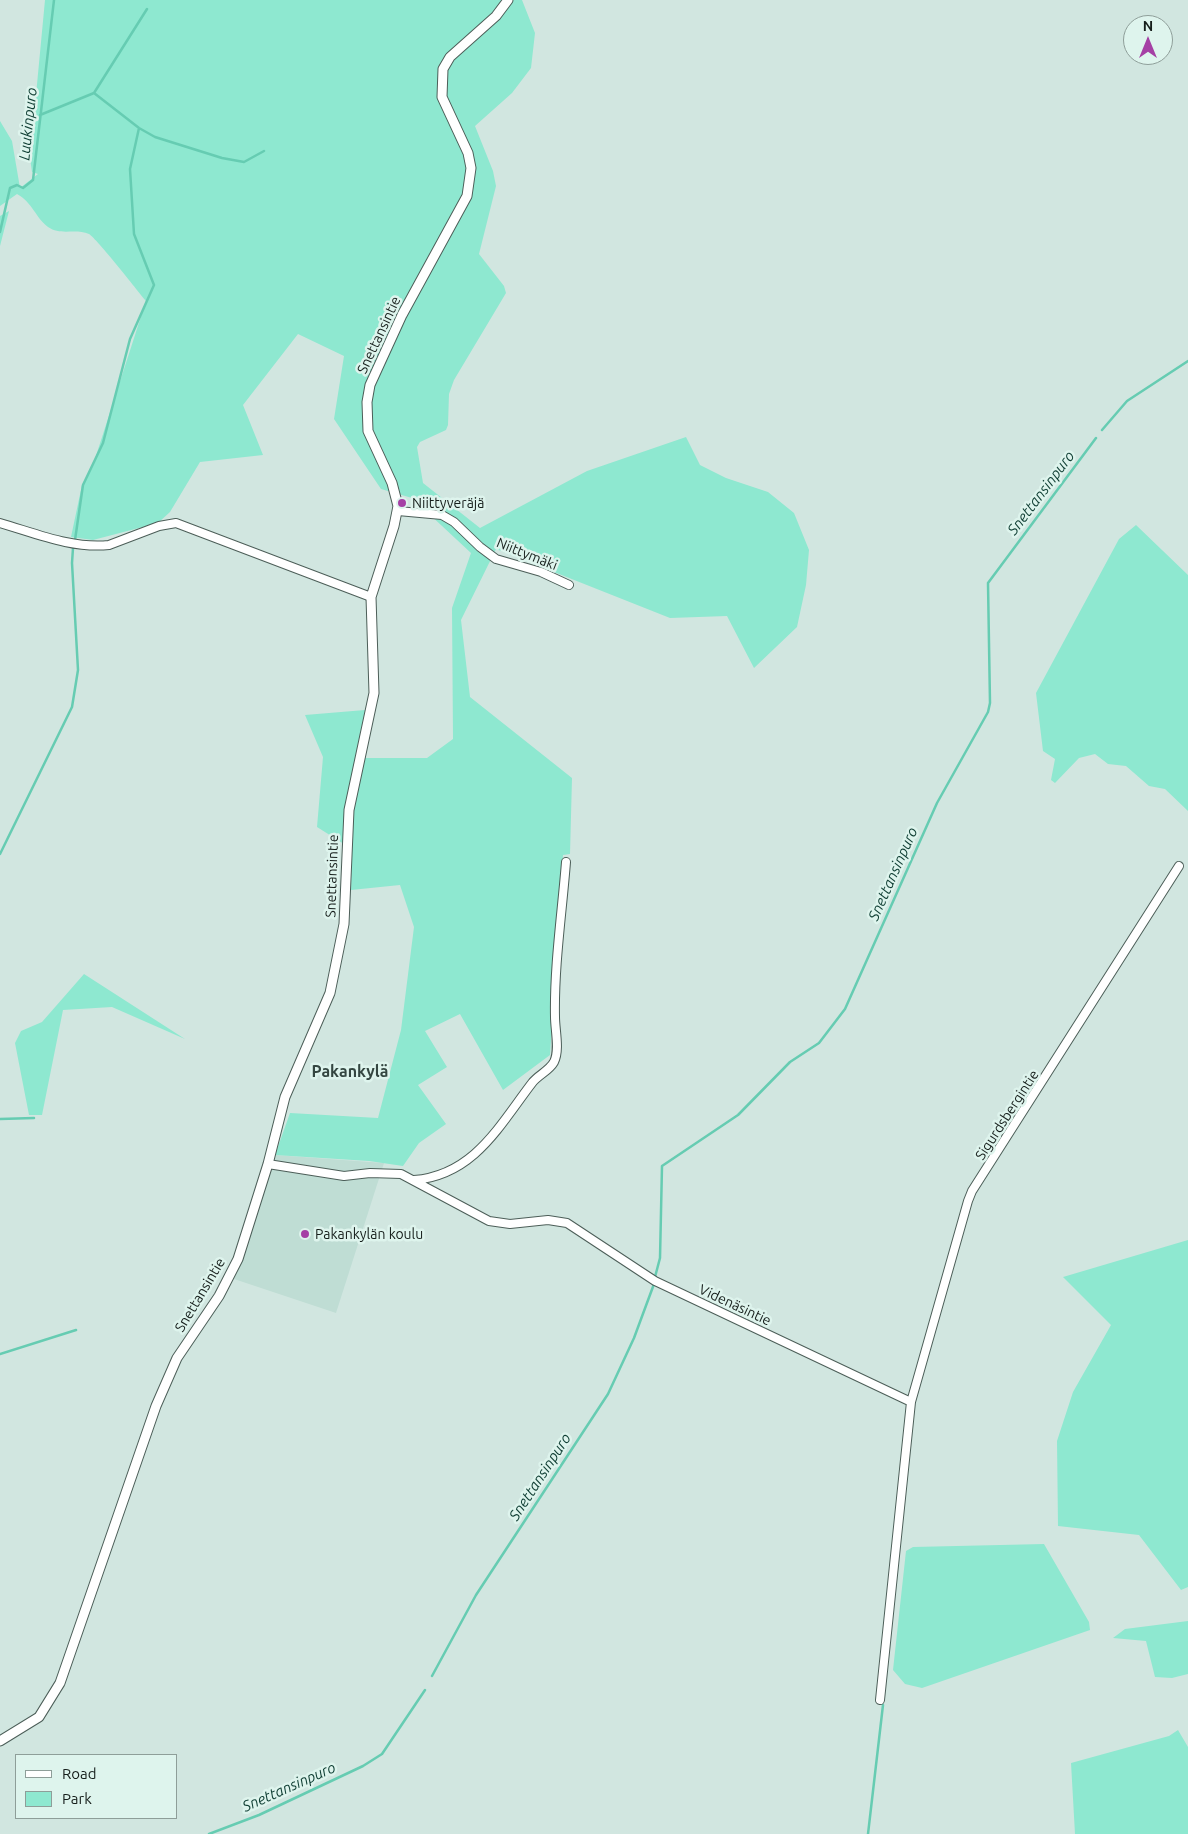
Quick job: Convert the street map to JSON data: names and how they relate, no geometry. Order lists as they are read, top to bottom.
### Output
{
  "streets": {
    "street": [
      "Snettansintie",
      "Niittymäki",
      "Sigurdsbergintie",
      "Videnäsintie"
    ]
  },
  "crossings": [
    ["Snettansintie", "Niittymäki"],
    ["Snettansintie", "Videnäsintie"],
    ["Sigurdsbergintie", "Videnäsintie"]
  ],
  "districts": ["Pakankylä"],
  "water": ["Luukinpuro", "Snettansinpuro"],
  "places": ["Niittyveräjä", "Pakankylän koulu"],
  "legend": ["Road", "Park"],
  "north": "top"
}
